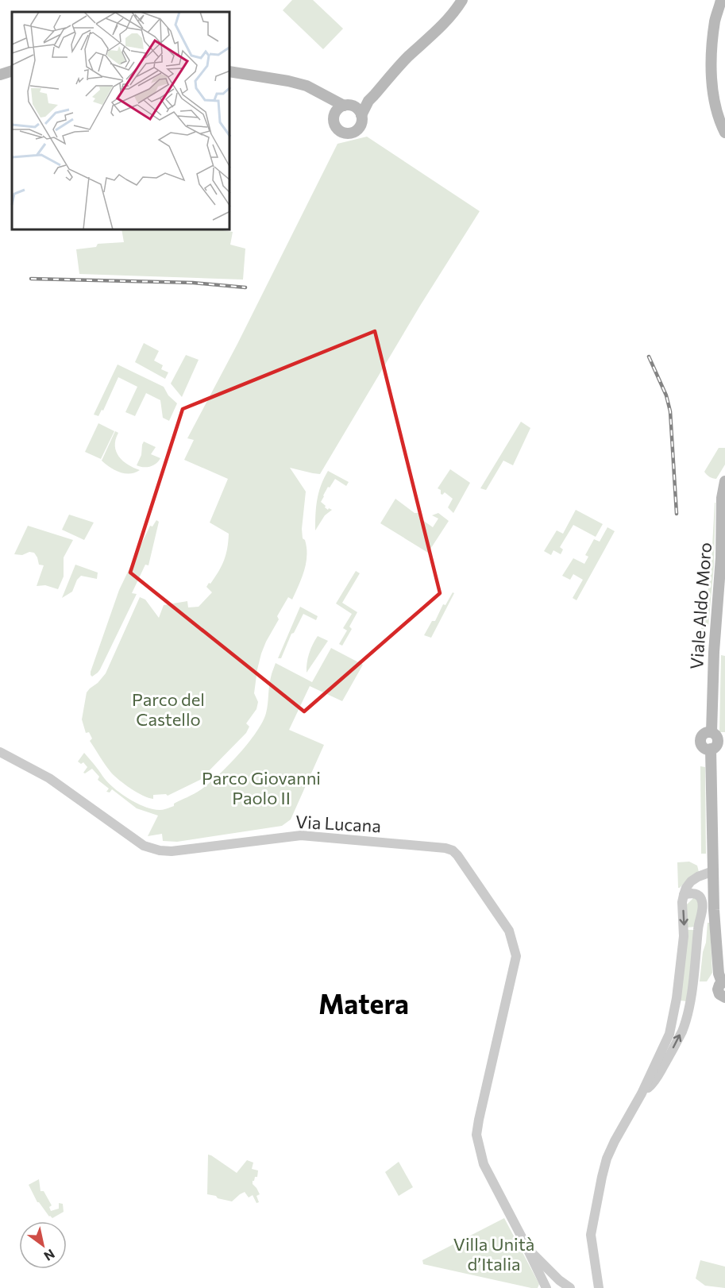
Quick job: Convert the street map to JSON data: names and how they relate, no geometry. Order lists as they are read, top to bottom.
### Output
{
  "streets": {
    "main road": ["Viale Aldo Moro"],
    "street": ["Via Lucana"]
  },
  "districts": ["Matera"],
  "parks": ["Parco del Castello", "Parco Giovanni Paolo II", "Villa Unità d’Italia"],
  "north": "bottom right"
}
